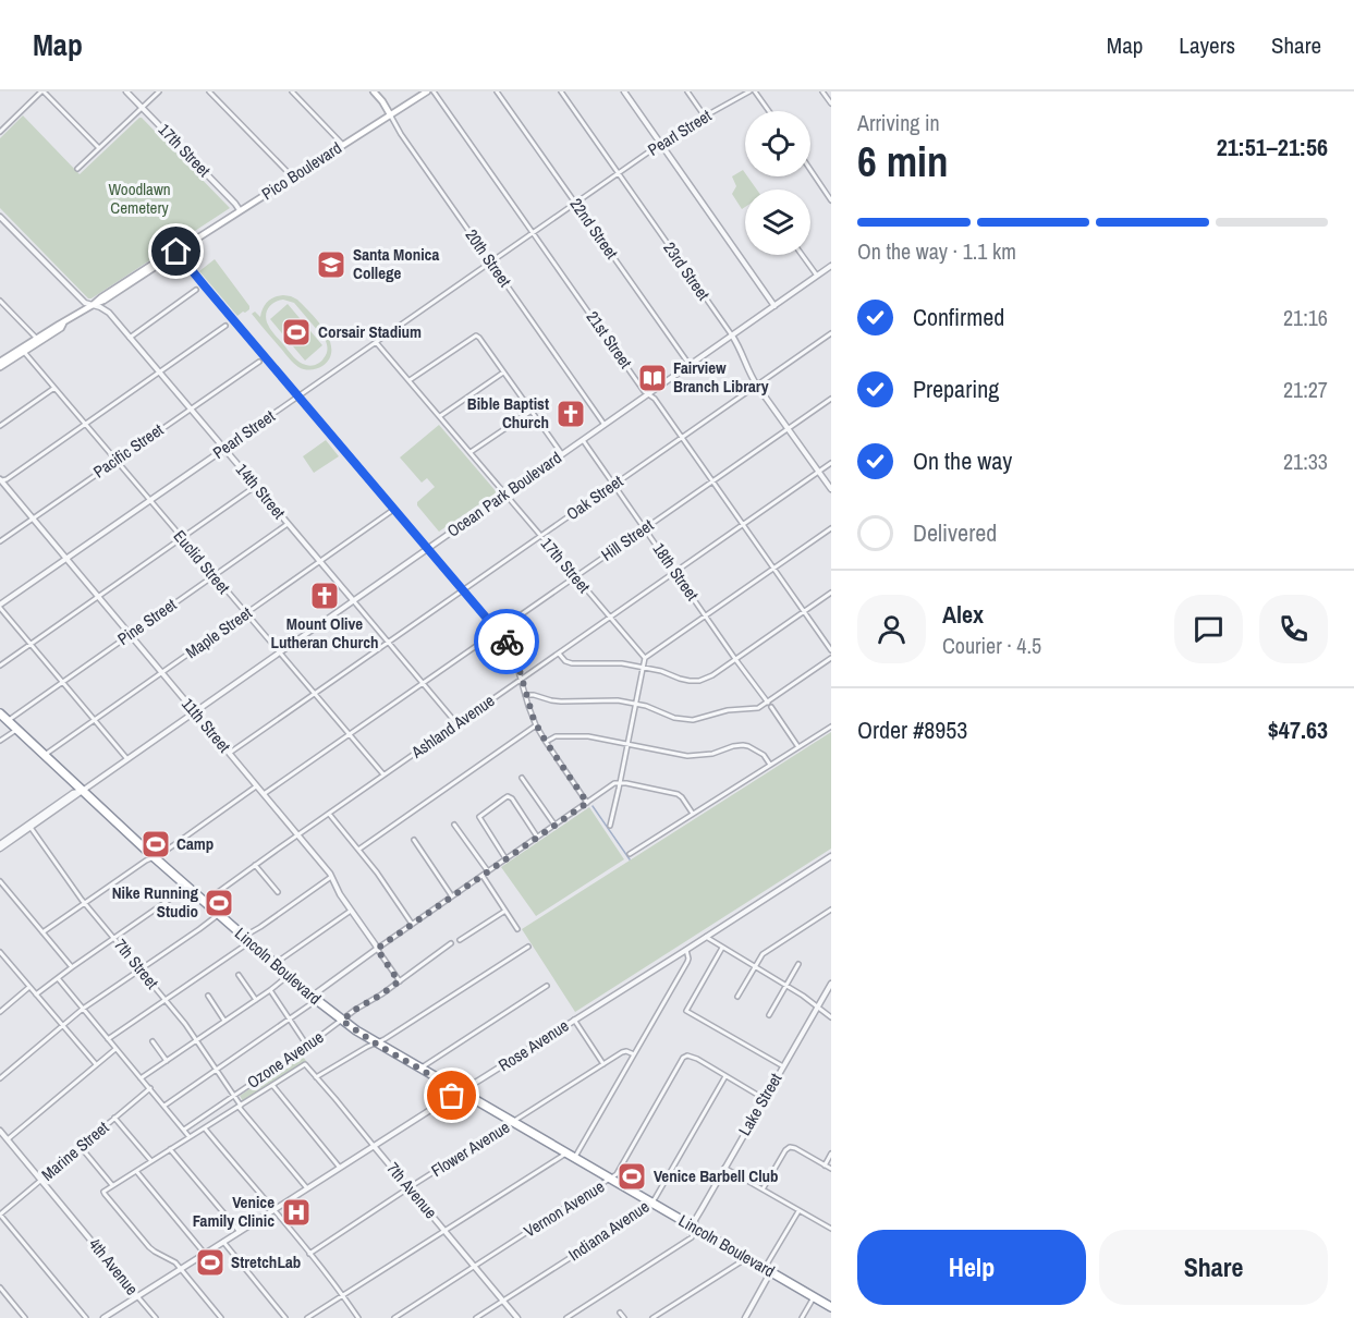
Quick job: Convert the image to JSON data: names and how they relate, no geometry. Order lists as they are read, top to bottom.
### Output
{
  "streets": {
    "highway": ["Lincoln Boulevard"],
    "main road": ["Pico Boulevard", "20th Street"],
    "street": [
      "Pearl Street",
      "17th Street",
      "22nd Street",
      "23rd Street",
      "21st Street",
      "Pacific Street",
      "14th Street",
      "Ocean Park Boulevard",
      "Oak Street",
      "Hill Street",
      "Euclid Street",
      "18th Street",
      "Pine Street",
      "Maple Street",
      "11th Street",
      "Ashland Avenue",
      "7th Street",
      "Rose Avenue",
      "Ozone Avenue",
      "Lake Street",
      "Flower Avenue",
      "Marine Street",
      "7th Avenue",
      "Vernon Avenue",
      "Indiana Avenue",
      "4th Avenue"
    ]
  },
  "crossings": [
    ["Pearl Street", "17th Street"],
    ["Pearl Street", "22nd Street"],
    ["Pearl Street", "20th Street"],
    ["Pearl Street", "23rd Street"],
    ["Pearl Street", "21st Street"],
    ["Pearl Street", "14th Street"],
    ["Pearl Street", "Euclid Street"],
    ["Pearl Street", "11th Street"],
    ["17th Street", "Pico Boulevard"],
    ["17th Street", "Ocean Park Boulevard"],
    ["17th Street", "Oak Street"],
    ["17th Street", "Hill Street"],
    ["17th Street", "Ashland Avenue"],
    ["Pico Boulevard", "20th Street"],
    ["Pico Boulevard", "14th Street"],
    ["Pico Boulevard", "Euclid Street"],
    ["22nd Street", "Ocean Park Boulevard"],
    ["20th Street", "Ocean Park Boulevard"],
    ["23rd Street", "Ocean Park Boulevard"],
    ["23rd Street", "Oak Street"],
    ["23rd Street", "Hill Street"],
    ["23rd Street", "Ashland Avenue"],
    ["21st Street", "Ocean Park Boulevard"],
    ["21st Street", "Oak Street"],
    ["21st Street", "Hill Street"],
    ["21st Street", "Ashland Avenue"],
    ["Pacific Street", "14th Street"],
    ["Pacific Street", "Euclid Street"],
    ["Pacific Street", "11th Street"],
    ["14th Street", "Ocean Park Boulevard"],
    ["14th Street", "Oak Street"],
    ["14th Street", "Hill Street"],
    ["14th Street", "Pine Street"],
    ["14th Street", "Maple Street"],
    ["14th Street", "Ashland Avenue"],
    ["Ocean Park Boulevard", "Euclid Street"],
    ["Ocean Park Boulevard", "18th Street"],
    ["Ocean Park Boulevard", "11th Street"],
    ["Ocean Park Boulevard", "7th Street"],
    ["Ocean Park Boulevard", "Lincoln Boulevard"],
    ["Oak Street", "Euclid Street"],
    ["Oak Street", "18th Street"],
    ["Oak Street", "11th Street"],
    ["Hill Street", "Euclid Street"],
    ["Hill Street", "18th Street"],
    ["Hill Street", "11th Street"],
    ["Euclid Street", "Pine Street"],
    ["Euclid Street", "Maple Street"],
    ["Euclid Street", "Ashland Avenue"],
    ["18th Street", "Ashland Avenue"],
    ["Pine Street", "11th Street"],
    ["Pine Street", "Lincoln Boulevard"],
    ["Maple Street", "11th Street"],
    ["Maple Street", "Lincoln Boulevard"],
    ["11th Street", "Ashland Avenue"],
    ["11th Street", "Ozone Avenue"],
    ["Ashland Avenue", "Lincoln Boulevard"],
    ["7th Street", "Rose Avenue"],
    ["7th Street", "Ozone Avenue"],
    ["Lincoln Boulevard", "Rose Avenue"],
    ["Lincoln Boulevard", "Ozone Avenue"],
    ["Lincoln Boulevard", "Lake Street"],
    ["Lincoln Boulevard", "Flower Avenue"],
    ["Lincoln Boulevard", "Vernon Avenue"],
    ["Lincoln Boulevard", "Indiana Avenue"],
    ["Rose Avenue", "7th Avenue"],
    ["Rose Avenue", "4th Avenue"],
    ["Flower Avenue", "7th Avenue"],
    ["Marine Street", "4th Avenue"],
    ["7th Avenue", "Vernon Avenue"],
    ["7th Avenue", "Indiana Avenue"],
    ["Vernon Avenue", "Indiana Avenue"]
  ],
  "parks": ["Woodlawn Cemetery"],
  "places": {
    "school or university": ["Santa Monica College"],
    "sports": [
      "Corsair Stadium",
      "Camp",
      "Nike Running Studio",
      "Venice Barbell Club",
      "StretchLab"
    ],
    "library": ["Fairview Branch Library"],
    "church": ["Bible Baptist Church", "Mount Olive Lutheran Church"],
    "hospital": ["Venice Family Clinic"]
  },
  "page": {
    "header": "Map",
    "nav": ["Map", "Layers", "Share"],
    "heading": ["6 min", "Arriving in", "21:51–21:56"],
    "panel": [
      "Alex",
      "Courier · 4.5",
      "Order #8953",
      "$47.63"
    ],
    "bar": "On the way · 1.1 km",
    "list": [
      ["Confirmed", "21:16"],
      ["Preparing", "21:27"],
      ["On the way", "21:33"],
      "Delivered"
    ],
    "buttons": ["Help", "Share"]
  }
}
